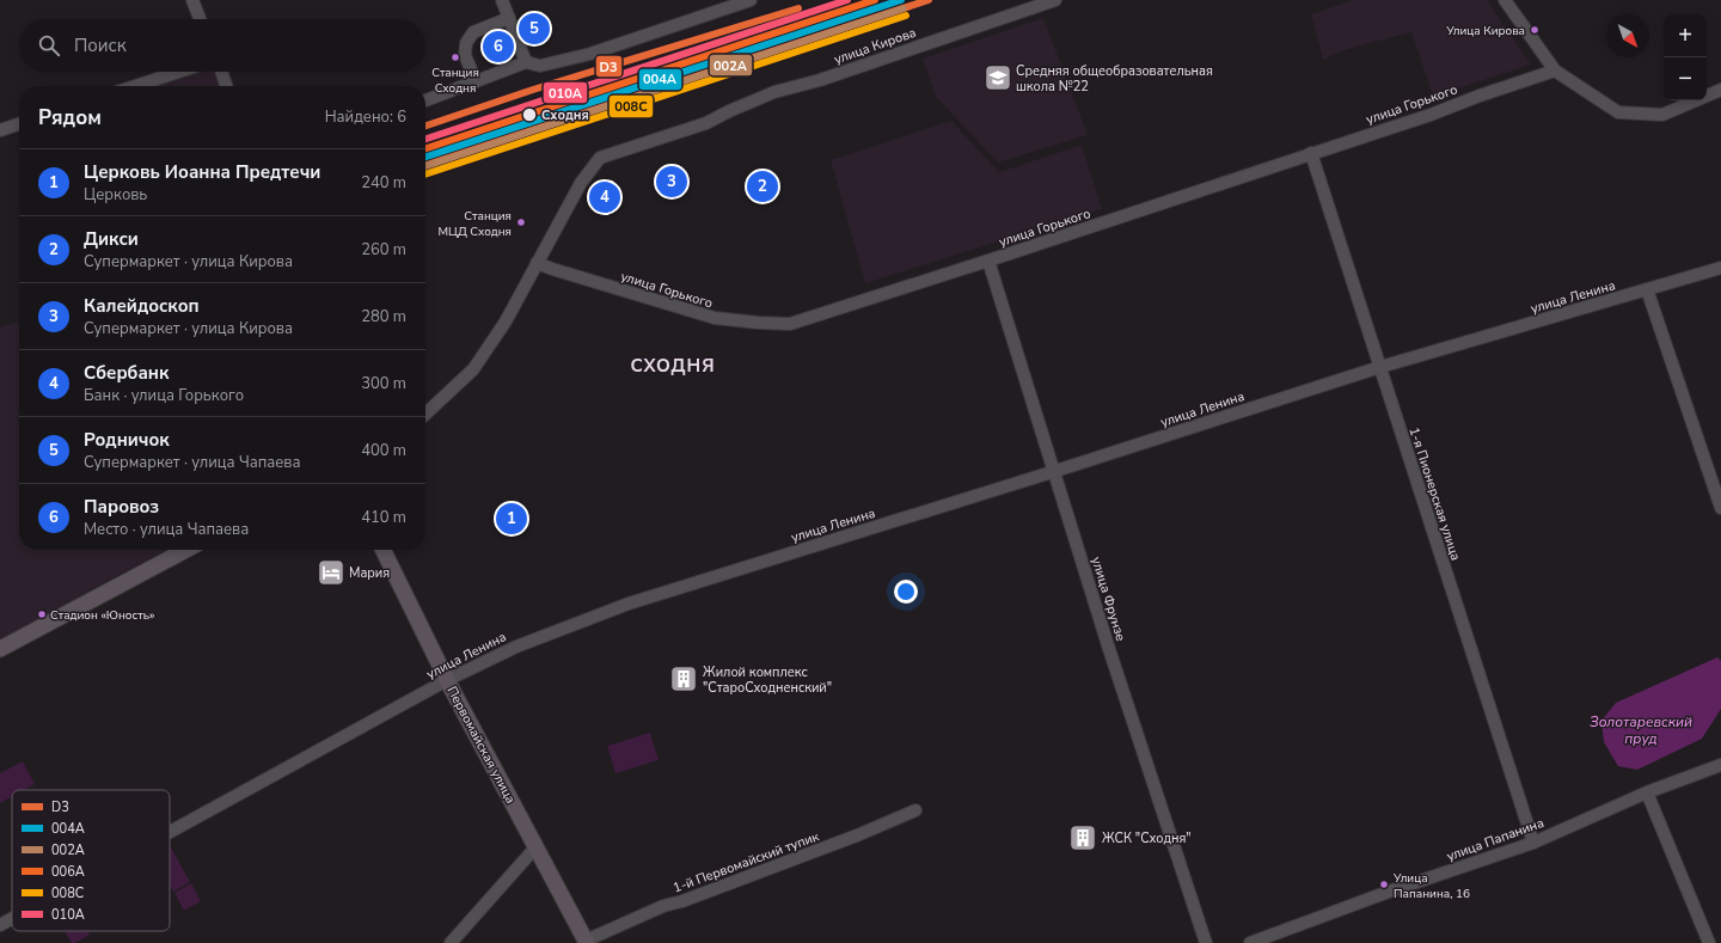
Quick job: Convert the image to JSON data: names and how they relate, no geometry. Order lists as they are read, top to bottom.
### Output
{
  "streets": {
    "main road": ["Первомайская улица"],
    "street": [
      "улица Кирова",
      "улица Горького",
      "улица Ленина",
      "1-я Пионерская улица",
      "улица Фрунзе",
      "улица Папанина",
      "1-й Первомайский тупик"
    ]
  },
  "crossings": [
    ["улица Кирова", "улица Горького"],
    ["улица Горького", "1-я Пионерская улица"],
    ["улица Горького", "улица Фрунзе"],
    ["улица Ленина", "1-я Пионерская улица"],
    ["улица Ленина", "улица Фрунзе"],
    ["улица Ленина", "Первомайская улица"],
    ["1-я Пионерская улица", "улица Папанина"],
    ["Первомайская улица", "1-й Первомайский тупик"]
  ],
  "districts": ["СХОДНЯ"],
  "water": ["Золотаревский пруд"],
  "places": {
    "other": [
      "Улица Кирова",
      "Станция Сходня",
      "Сходня",
      "Станция МЦД Сходня",
      "Стадион «Юность»",
      "Улица Папанина, 16"
    ],
    "school or university": ["Средняя общеобразовательная школа №22"],
    "hotel": ["Мария"],
    "building": ["Жилой комплекс \"СтароСходненский\"", "ЖСК \"Сходня\""]
  },
  "lines": [
    "transit line D3",
    "transit line 004А",
    "transit line 006А",
    "transit line 010А",
    "transit line 002А",
    "transit line 008С"
  ],
  "legend": [
    "D3",
    "004А",
    "002А",
    "006А",
    "008С",
    "010А"
  ],
  "north": "bottom right",
  "page": {
    "pins": [
      "5",
      "6",
      "3",
      "2",
      "4",
      "1"
    ],
    "map_buttons": ["+", "−"],
    "search": "Поиск",
    "heading": ["Рядом", "Найдено: 6"],
    "list": [
      {
        "mark": "1",
        "name": "Церковь Иоанна Предтечи",
        "note": "Церковь",
        "value": "240 m"
      },
      {
        "mark": "2",
        "name": "Дикси",
        "note": "Супермаркет · улица Кирова",
        "value": "260 m"
      },
      {
        "mark": "3",
        "name": "Калейдоскоп",
        "note": "Супермаркет · улица Кирова",
        "value": "280 m"
      },
      {
        "mark": "4",
        "name": "Сбербанк",
        "note": "Банк · улица Горького",
        "value": "300 m"
      },
      {
        "mark": "5",
        "name": "Родничок",
        "note": "Супермаркет · улица Чапаева",
        "value": "400 m"
      },
      {
        "mark": "6",
        "name": "Паровоз",
        "note": "Место · улица Чапаева",
        "value": "410 m"
      }
    ]
  }
}
